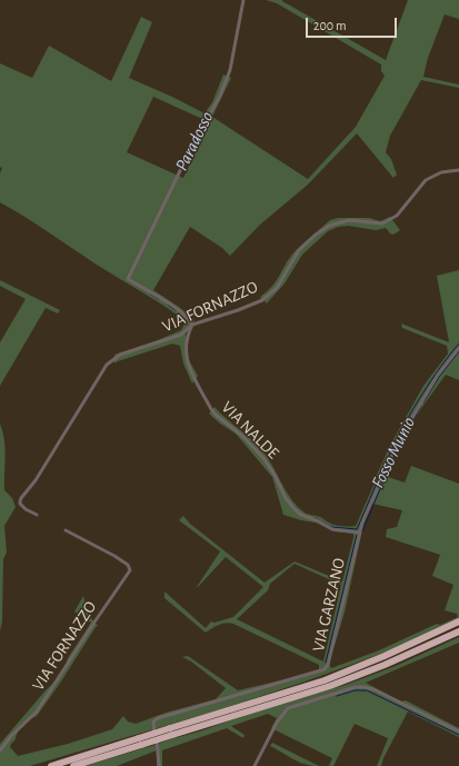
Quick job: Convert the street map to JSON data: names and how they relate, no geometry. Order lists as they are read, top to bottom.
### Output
{
  "streets": {
    "street": ["VIA FORNAZZO", "VIA NALDE", "VIA GARZANO"]
  },
  "crossings": [
    ["VIA FORNAZZO", "VIA NALDE"],
    ["VIA NALDE", "VIA GARZANO"]
  ],
  "water": ["Paradosso", "Fosso Munio"],
  "scale_bar": "200 m"
}
